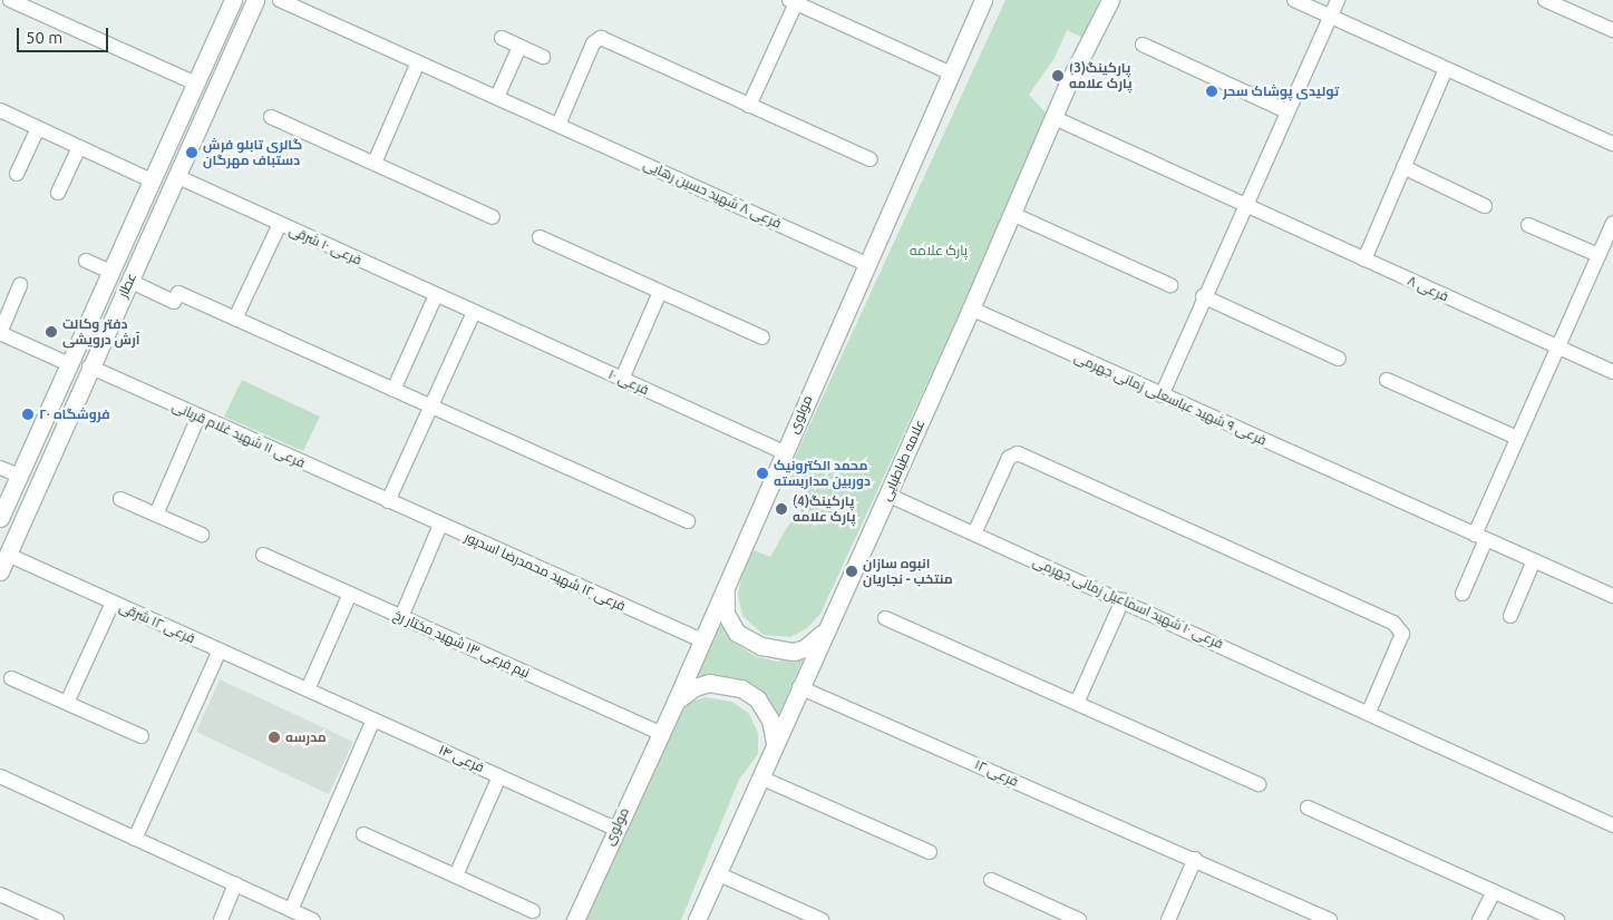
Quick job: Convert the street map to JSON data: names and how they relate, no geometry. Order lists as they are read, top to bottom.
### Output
{
  "streets": {
    "street": [
      "فرعی ۸ شهید حسین رهایی",
      "فرعی ۱۰ شرقی",
      "عطار",
      "فرعی ۸",
      "فرعی ۱۰",
      "فرعی ۹ شهید عباسعلی زمانی جهرمی",
      "مولوی",
      "فرعی ۱۱ شهید غلام قربانی",
      "علامه طباطبایی",
      "فرعی ۱۲ شهید محمدرضا اسدپور",
      "فرعی ۱۰ شهید اسماعیل زمانی جهرمی",
      "فرعی ۱۲ شرقی",
      "نیم فرعی ۱۳ شهید مختار رخ",
      "فرعی ۱۴",
      "فرعی ۱۲"
    ]
  },
  "crossings": [
    ["فرعی ۸ شهید حسین رهایی", "مولوی"],
    ["فرعی ۱۰ شرقی", "عطار"],
    ["فرعی ۱۰ شرقی", "فرعی ۱۰"],
    ["عطار", "فرعی ۱۱ شهید غلام قربانی"],
    ["عطار", "فرعی ۱۲ شرقی"],
    ["فرعی ۸", "علامه طباطبایی"],
    ["فرعی ۱۰", "مولوی"],
    ["فرعی ۹ شهید عباسعلی زمانی جهرمی", "علامه طباطبایی"],
    ["مولوی", "فرعی ۱۲ شهید محمدرضا اسدپور"],
    ["مولوی", "نیم فرعی ۱۳ شهید مختار رخ"],
    ["مولوی", "فرعی ۱۴"],
    ["فرعی ۱۱ شهید غلام قربانی", "فرعی ۱۲ شهید محمدرضا اسدپور"],
    ["علامه طباطبایی", "فرعی ۱۰ شهید اسماعیل زمانی جهرمی"],
    ["علامه طباطبایی", "فرعی ۱۲"],
    ["فرعی ۱۲ شرقی", "فرعی ۱۴"]
  ],
  "parks": ["پارک علامه"],
  "places": [
    "پارکینگ(3) پارک علامه",
    "تولیدی پوشاک سحر",
    "گالری تابلو فرش دستباف مهرگان",
    "دفتر وکالت آرش درویشی",
    "فروشگاه ۲۰",
    "محمد الکترونیک دوربین مداربسته",
    "پارکینگ(4) پارک علامه",
    "انبوه سازان منتخب - نجاریان",
    "مدرسه"
  ],
  "scale_bar": "50 m"
}
